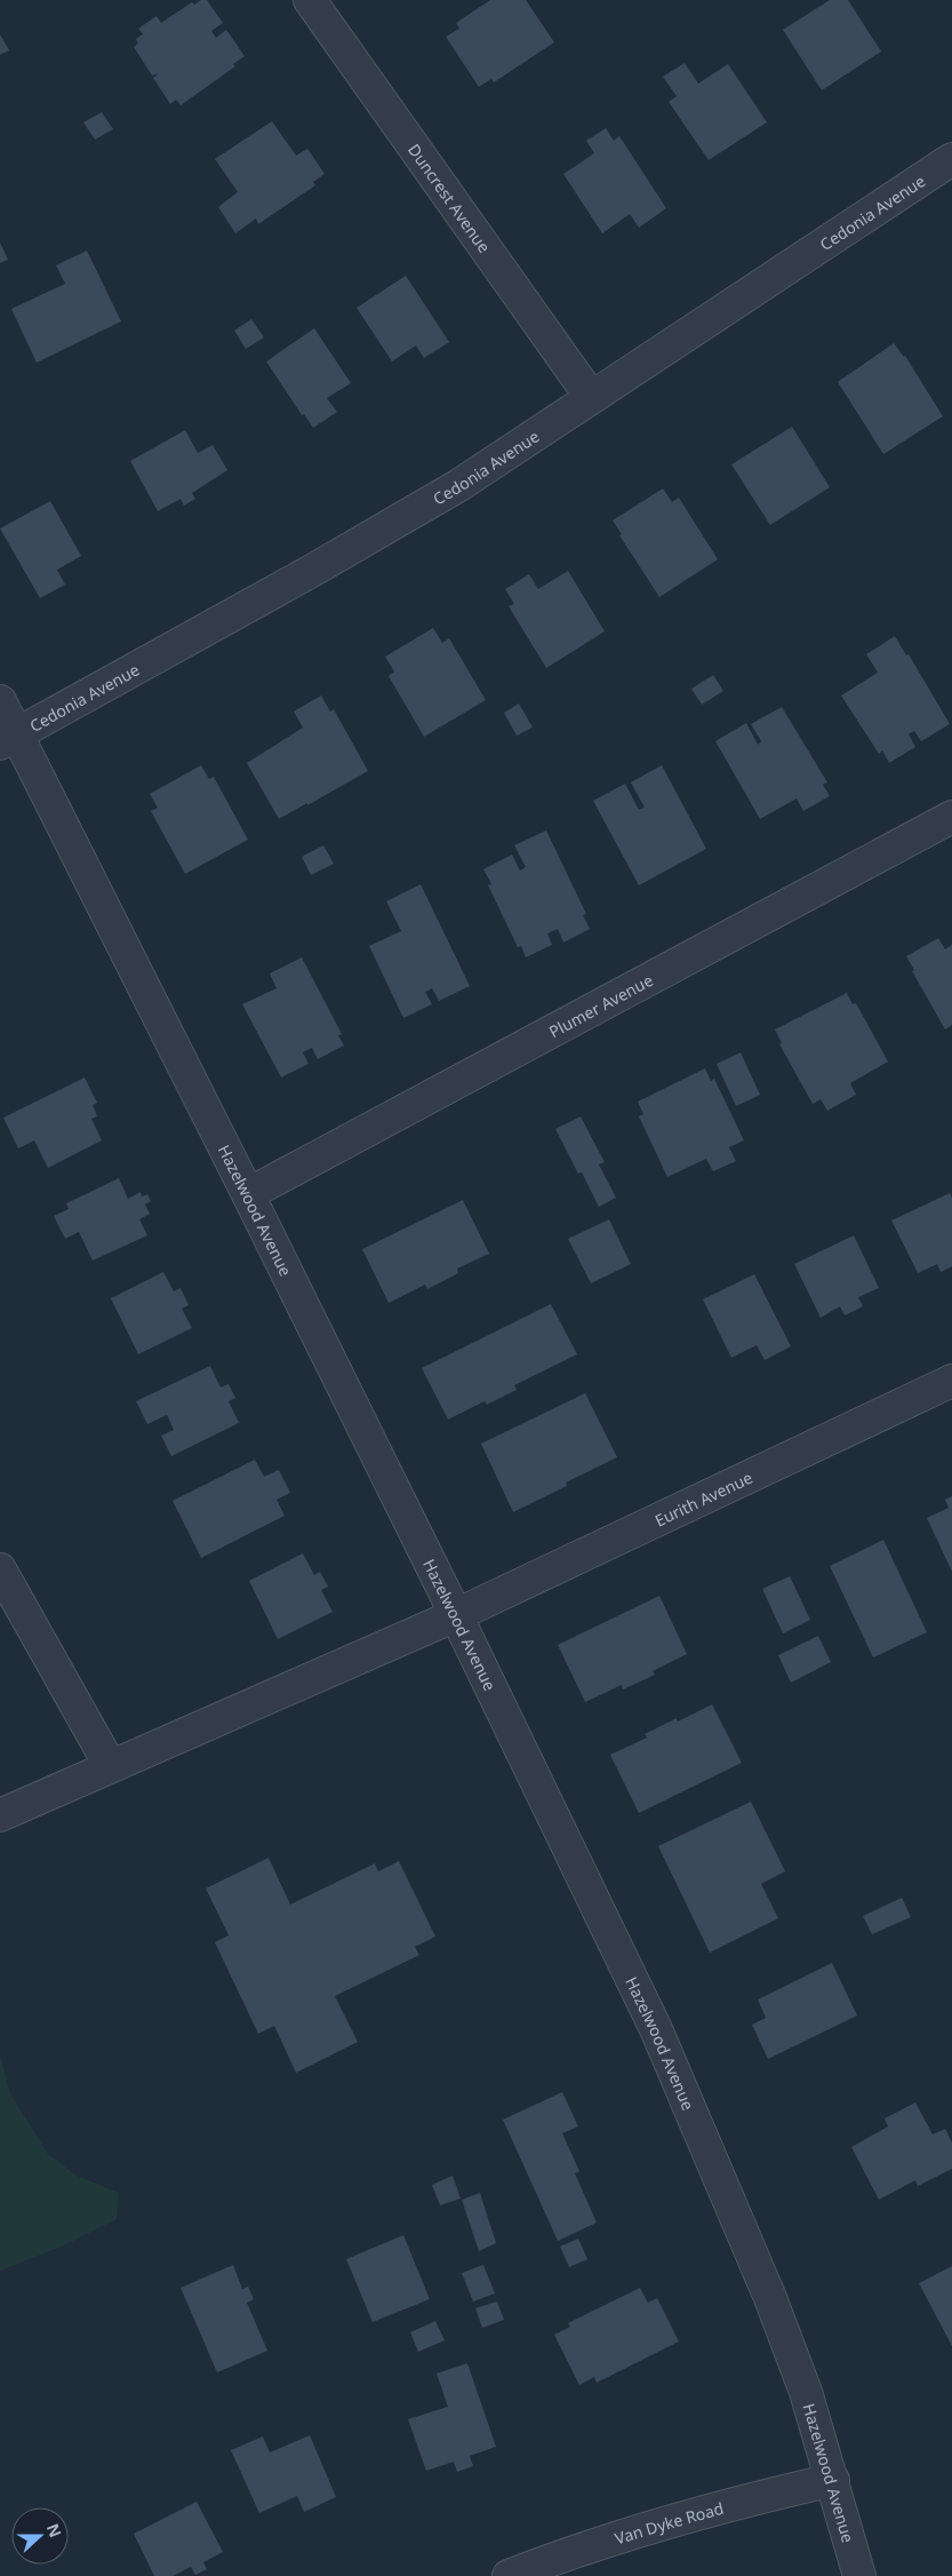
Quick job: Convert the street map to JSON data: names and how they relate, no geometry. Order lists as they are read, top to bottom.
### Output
{
  "streets": {
    "street": [
      "Duncrest Avenue",
      "Cedonia Avenue",
      "Plumer Avenue",
      "Hazelwood Avenue",
      "Eurith Avenue",
      "Van Dyke Road"
    ]
  },
  "crossings": [
    ["Duncrest Avenue", "Cedonia Avenue"],
    ["Cedonia Avenue", "Hazelwood Avenue"],
    ["Plumer Avenue", "Hazelwood Avenue"],
    ["Hazelwood Avenue", "Eurith Avenue"],
    ["Hazelwood Avenue", "Van Dyke Road"]
  ],
  "north": "right"
}
